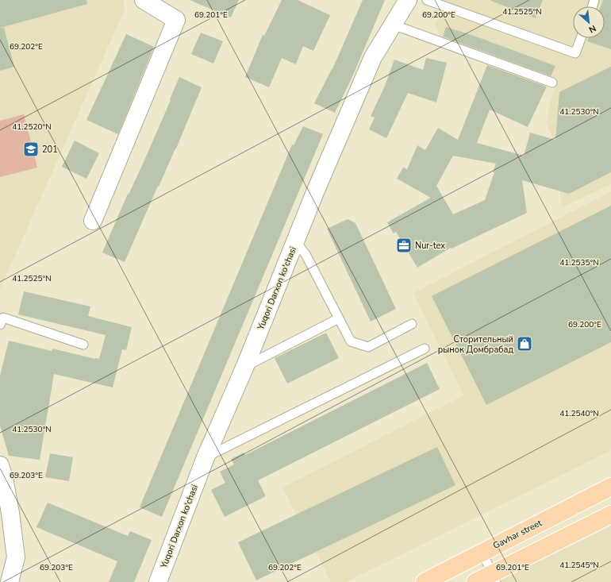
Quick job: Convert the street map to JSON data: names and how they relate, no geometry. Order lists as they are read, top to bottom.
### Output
{
  "streets": {
    "main road": ["Gavhar street"],
    "street": ["Yuqori Darxon ko'chasi"]
  },
  "places": {
    "school or university": ["201"],
    "office": ["Nur-tex"],
    "shop": ["Сторительный рынок Домбрабад"]
  },
  "north": "bottom right",
  "coordinates": [
    "41.2525°N",
    "69.201°E",
    "69.200°E",
    "69.202°E",
    "41.2530°N",
    "41.2520°N",
    "41.2535°N",
    "41.2540°N",
    "69.203°E",
    "41.2545°N"
  ]
}
